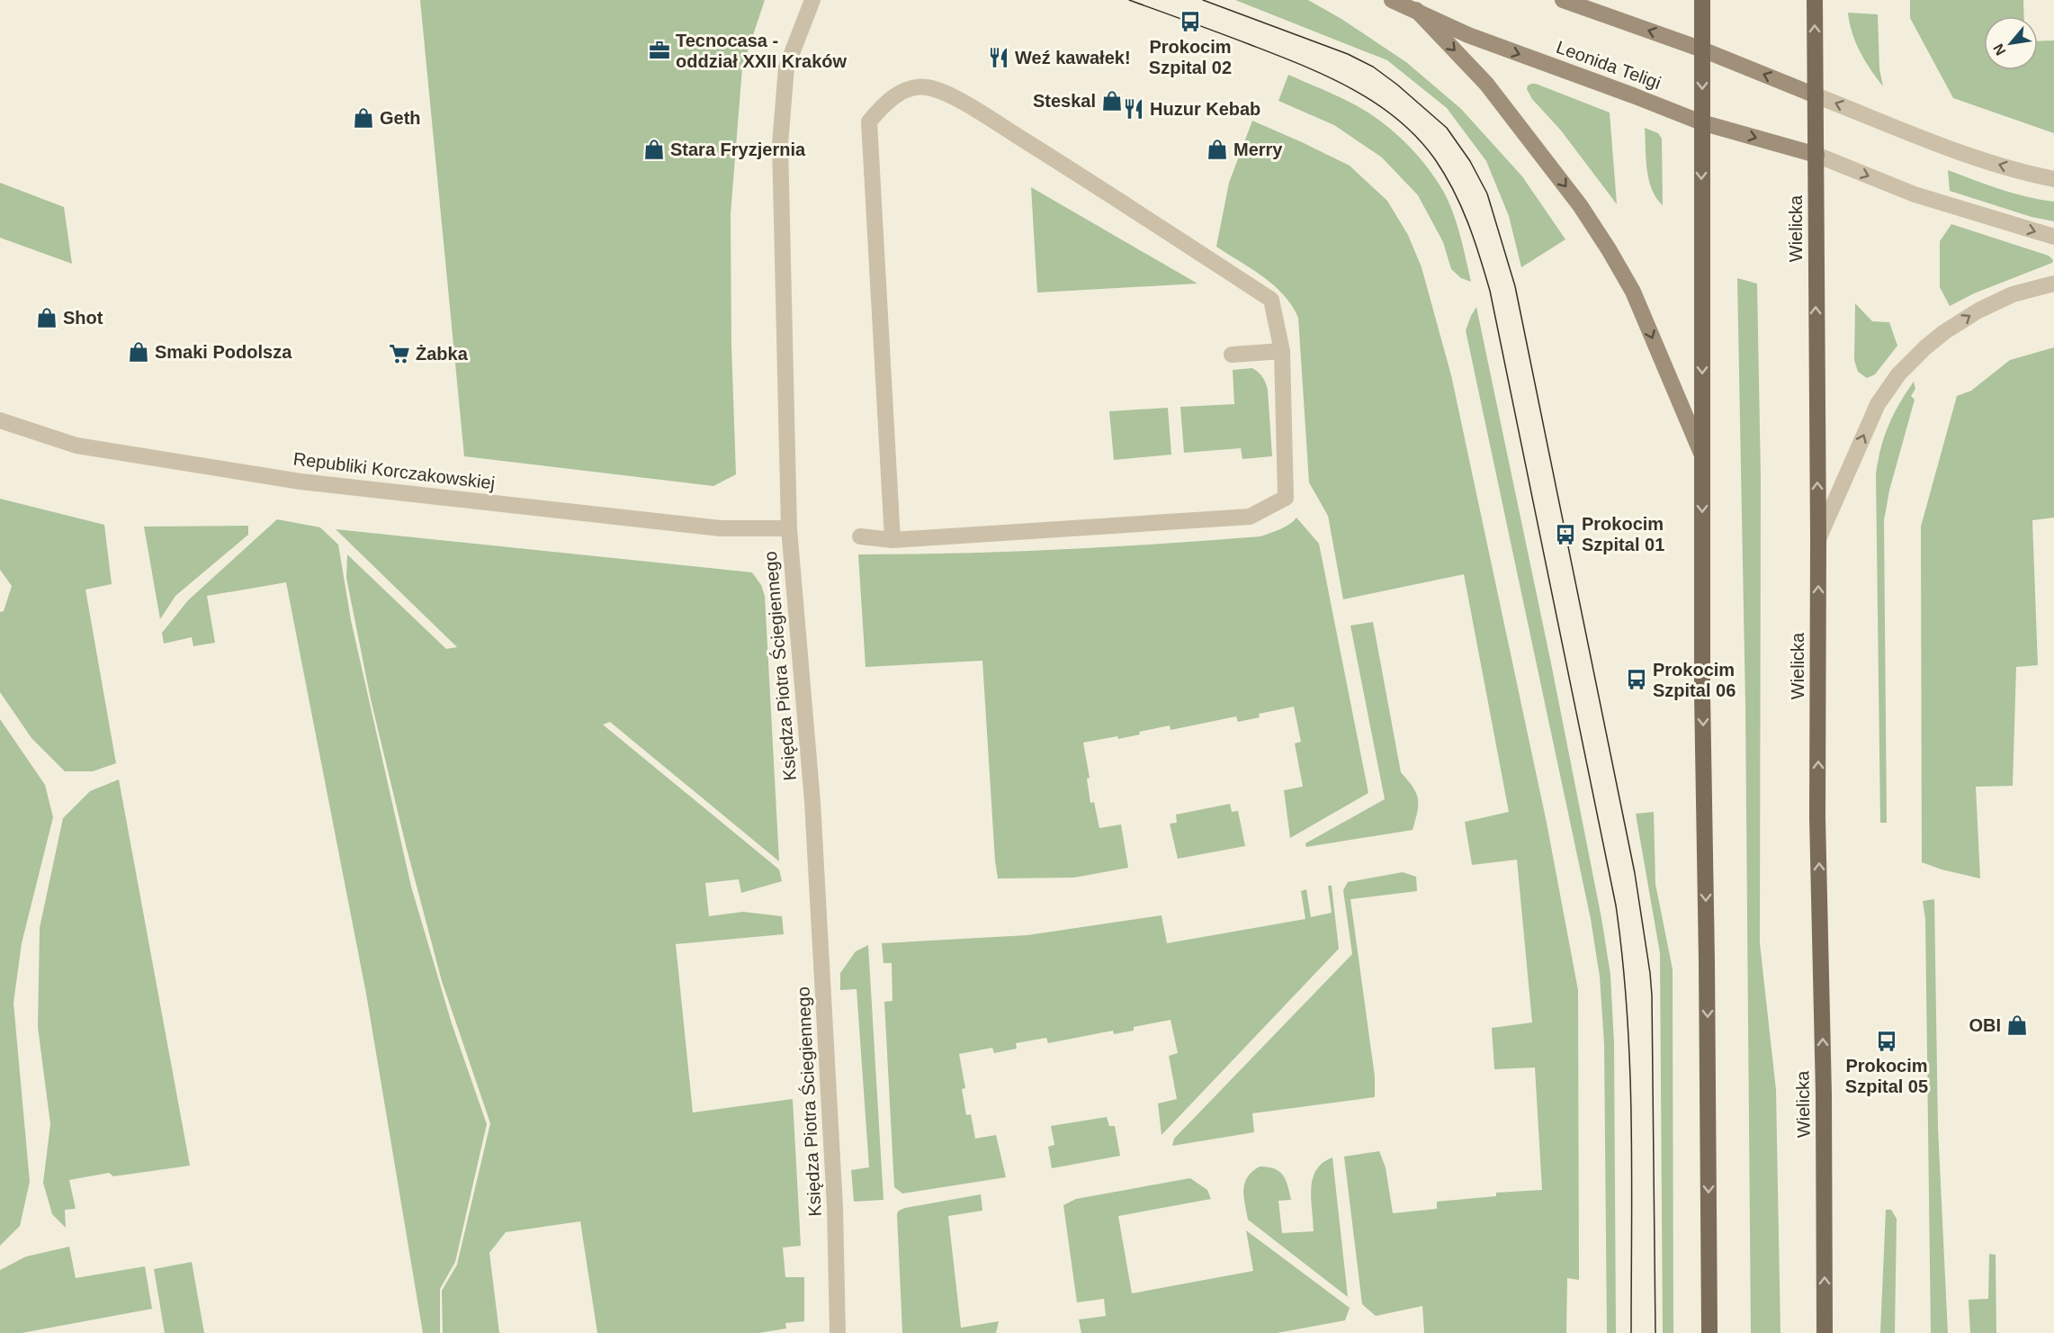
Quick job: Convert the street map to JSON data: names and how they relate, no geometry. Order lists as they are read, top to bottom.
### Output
{
  "streets": {
    "main road": ["Wielicka"],
    "street": ["Leonida Teligi", "Republiki Korczakowskiej", "Księdza Piotra Ściegiennego"]
  },
  "crossings": [
    ["Leonida Teligi", "Wielicka"],
    ["Republiki Korczakowskiej", "Księdza Piotra Ściegiennego"]
  ],
  "places": {
    "bus stop": [
      "Prokocim Szpital 02",
      "Prokocim Szpital 01",
      "Prokocim Szpital 06",
      "Prokocim Szpital 05"
    ],
    "office": ["Tecnocasa - oddział XXII Kraków"],
    "restaurant": ["Weź kawałek!", "Huzur Kebab"],
    "shop": [
      "Steskal",
      "Geth",
      "Stara Fryzjernia",
      "Merry",
      "Shot",
      "Smaki Podolsza",
      "OBI"
    ],
    "supermarket": ["Żabka"]
  },
  "north": "bottom left"
}
